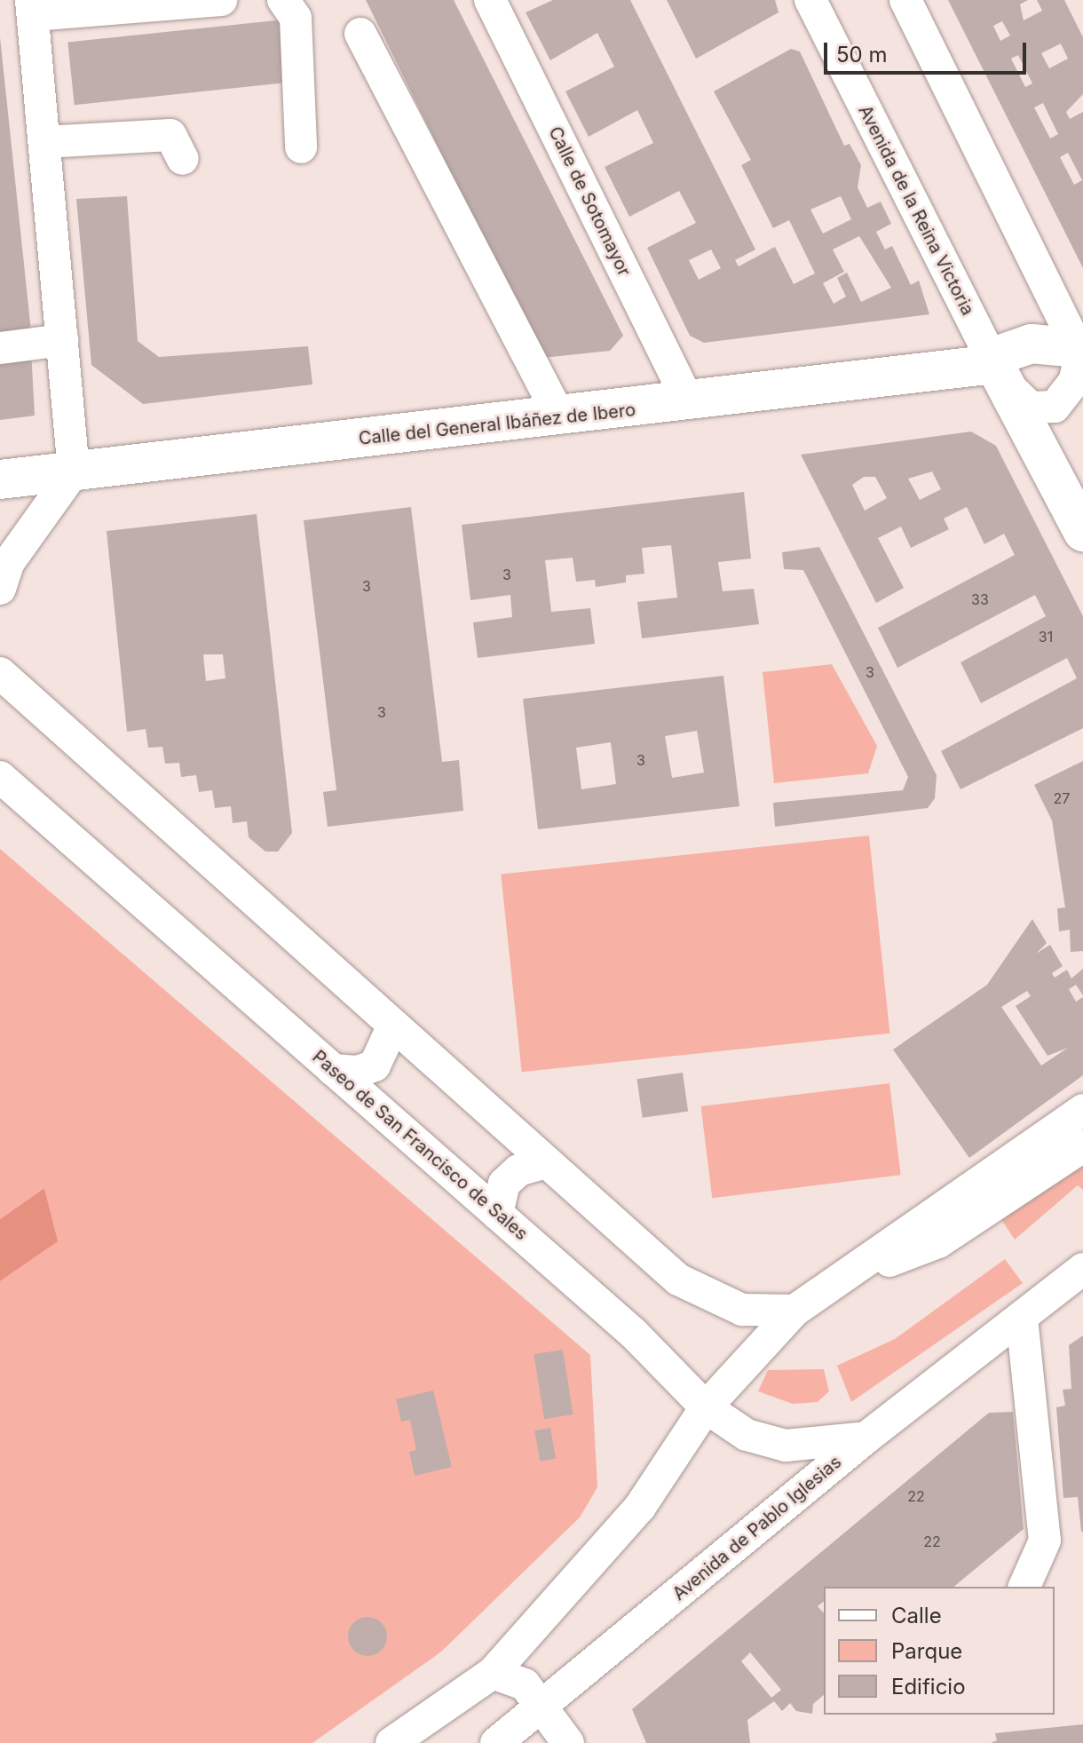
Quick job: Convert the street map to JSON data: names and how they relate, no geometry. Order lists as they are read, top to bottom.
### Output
{
  "streets": {
    "main road": ["Avenida de la Reina Victoria", "Calle del General Ibáñez de Ibero"],
    "street": ["Calle de Sotomayor", "Paseo de San Francisco de Sales", "Avenida de Pablo Iglesias"]
  },
  "crossings": [
    ["Calle de Sotomayor", "Calle del General Ibáñez de Ibero"],
    ["Avenida de la Reina Victoria", "Calle del General Ibáñez de Ibero"],
    ["Paseo de San Francisco de Sales", "Avenida de Pablo Iglesias"]
  ],
  "house_numbers": [
    "3",
    "3",
    "33",
    "31",
    "3",
    "3",
    "3",
    "27",
    "22",
    "22"
  ],
  "legend": ["Calle", "Parque", "Edificio"],
  "scale_bar": "50 m"
}
